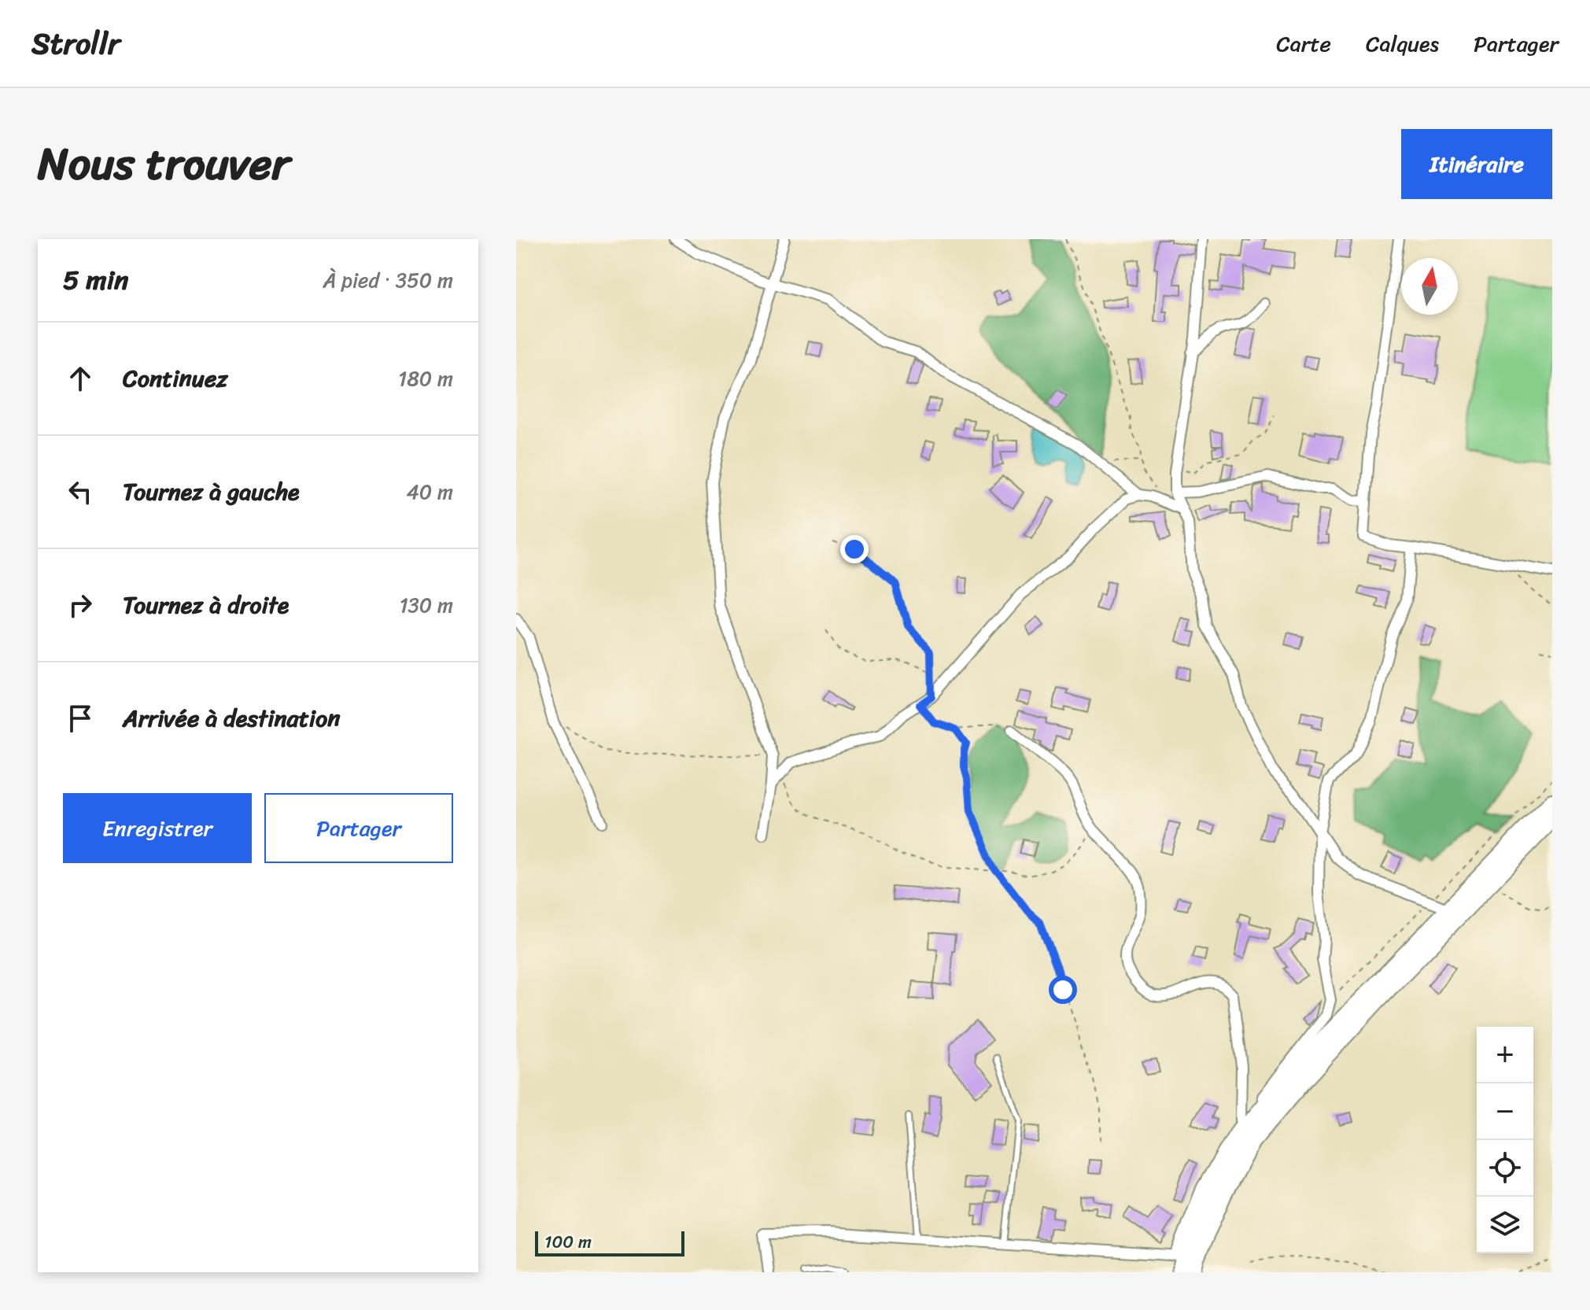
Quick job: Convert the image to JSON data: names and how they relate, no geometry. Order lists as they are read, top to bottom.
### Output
{
  "scale_bar": "100 m",
  "north": "top",
  "page": {
    "header": "Strollr",
    "nav": ["Carte", "Calques", "Partager"],
    "title": "Nous trouver",
    "buttons": [
      "Itinéraire",
      ["Enregistrer", "Partager"]
    ],
    "heading": ["5 min", "À pied · 350 m"],
    "list": [
      ["Continuez", "180 m"],
      ["Tournez à gauche", "40 m"],
      ["Tournez à droite", "130 m"],
      "Arrivée à destination"
    ],
    "map_buttons": ["+", "−"],
    "scale": "100 m"
  }
}
